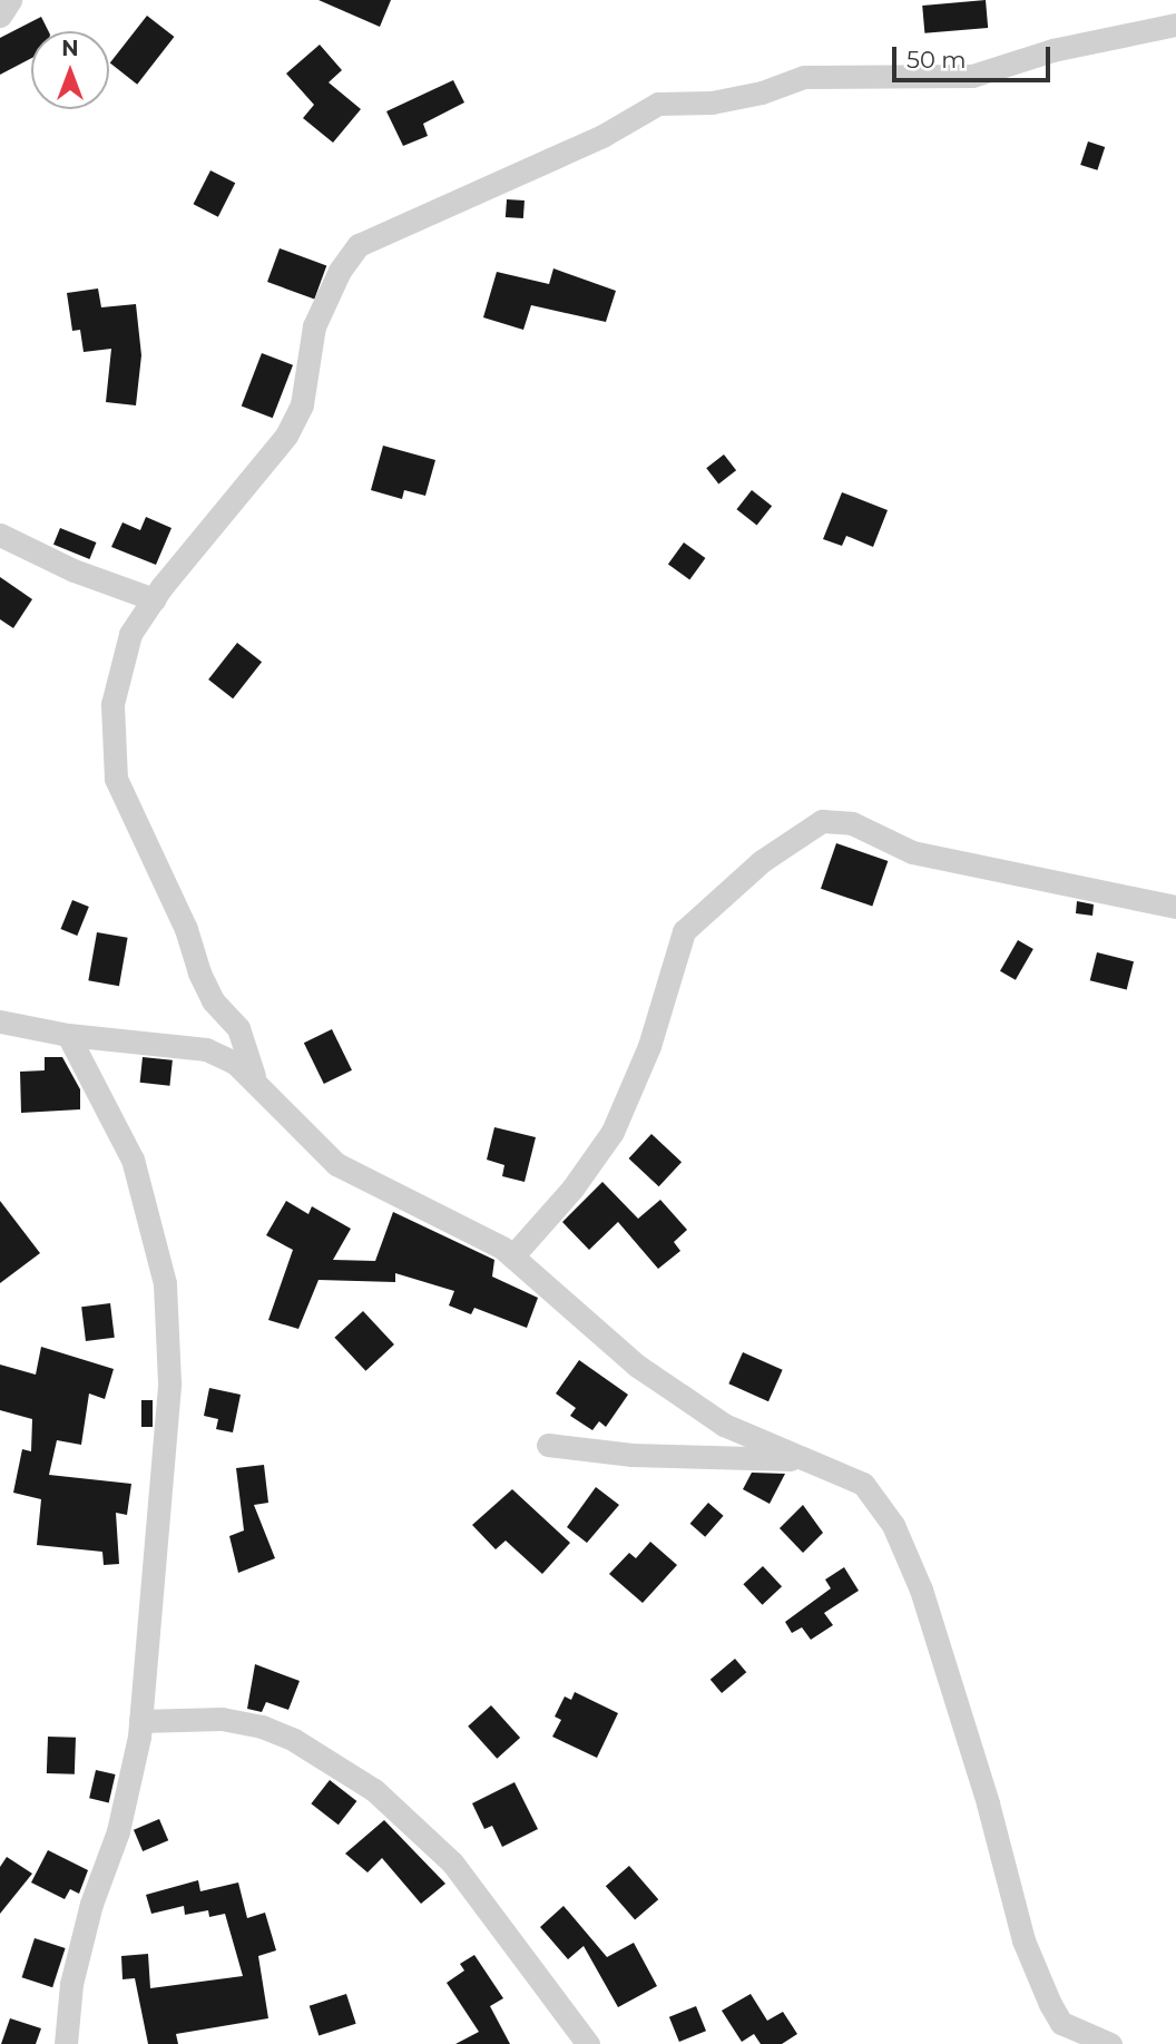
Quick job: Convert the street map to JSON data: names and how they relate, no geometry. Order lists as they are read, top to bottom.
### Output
{
  "scale_bar": "50 m",
  "north": "top"
}
